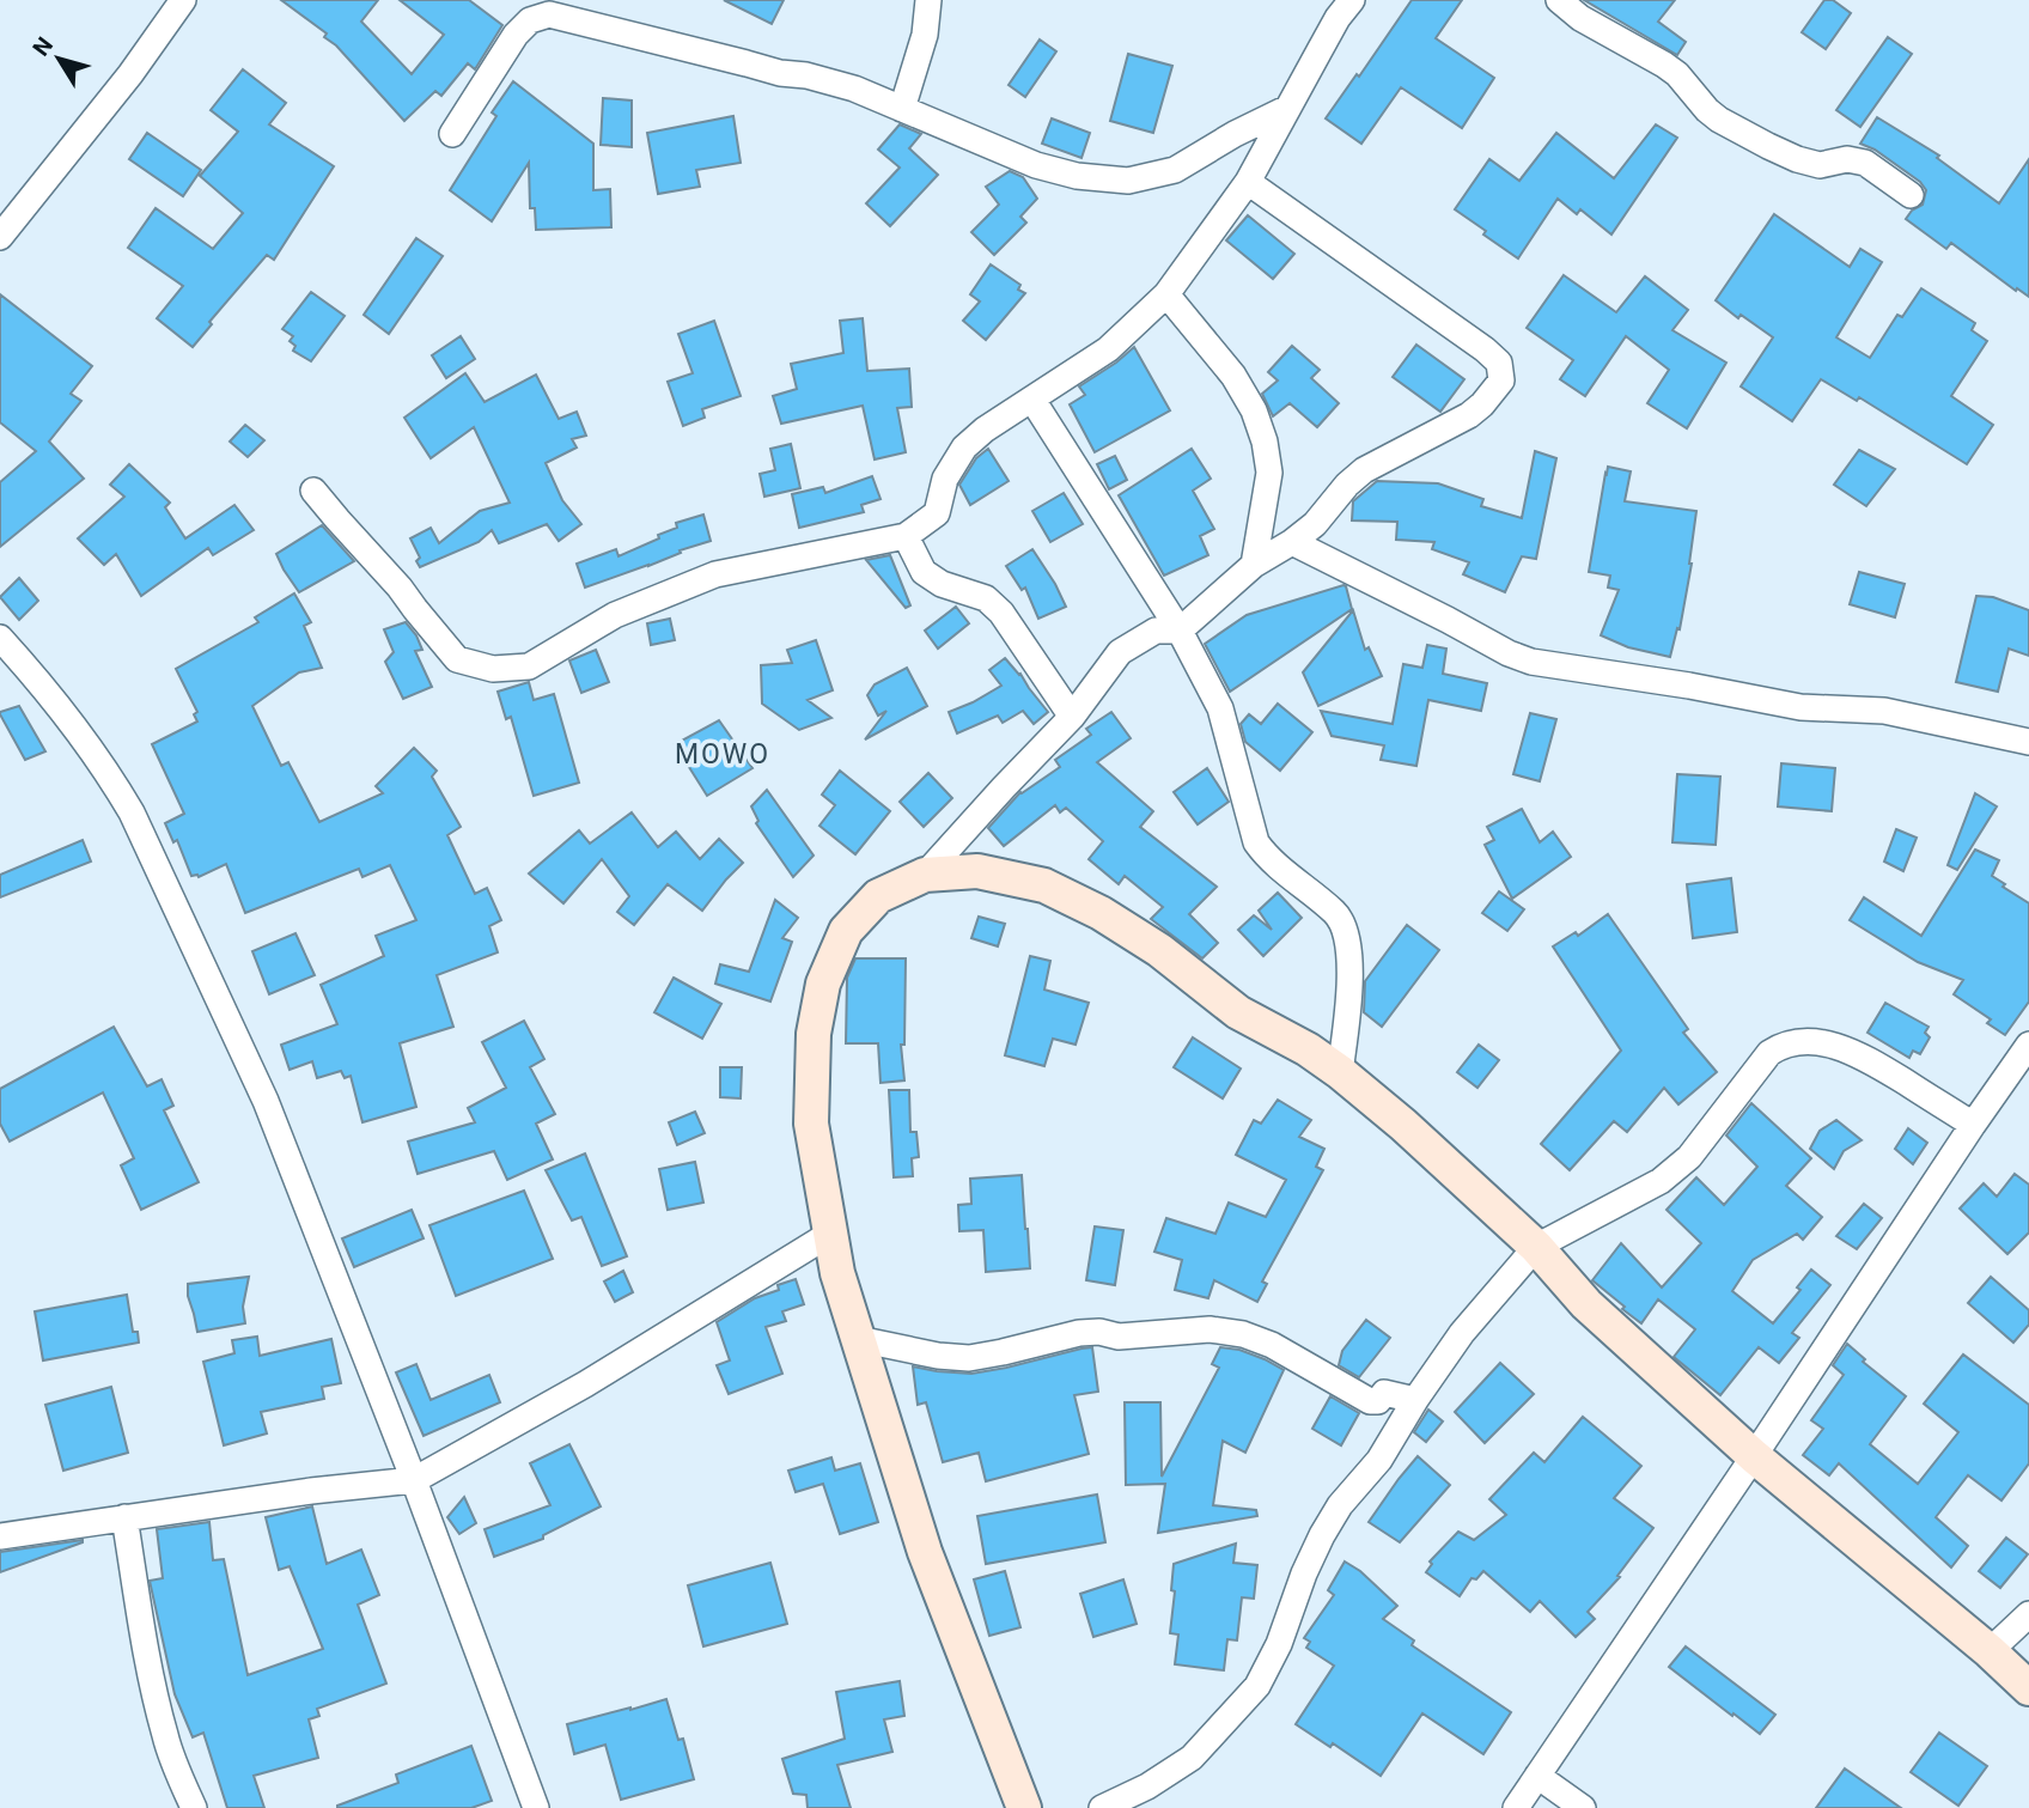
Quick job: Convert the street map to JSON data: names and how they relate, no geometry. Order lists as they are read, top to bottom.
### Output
{
  "districts": ["MOWO"],
  "north": "top left"
}
